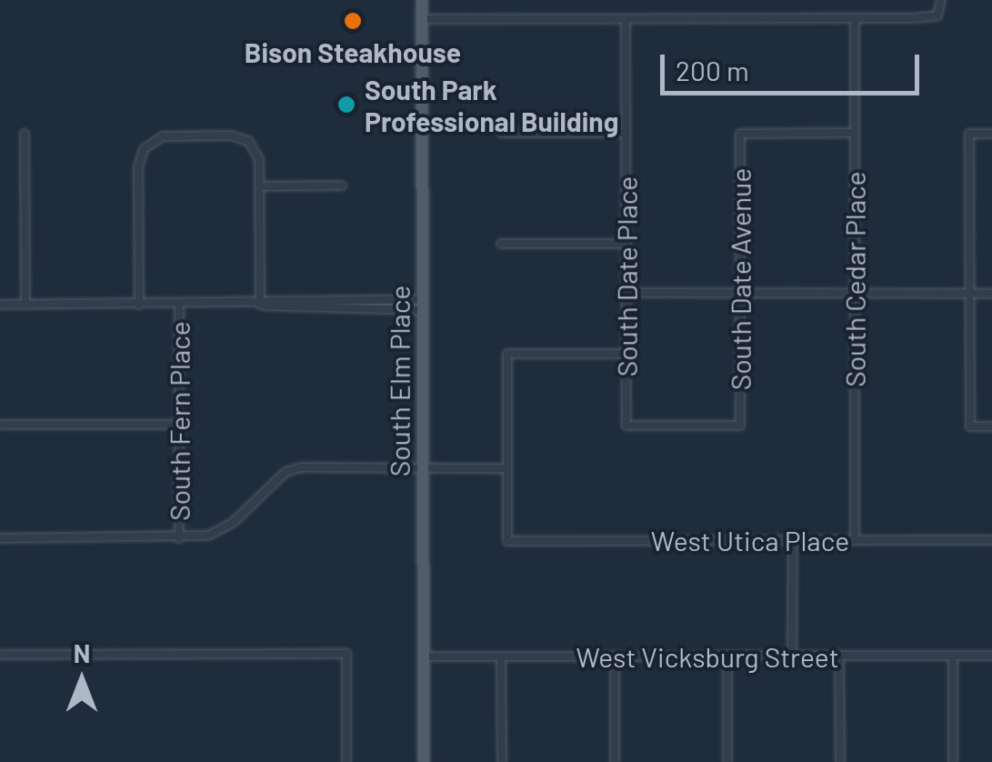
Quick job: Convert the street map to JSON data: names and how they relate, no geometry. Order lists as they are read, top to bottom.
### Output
{
  "streets": {
    "main road": ["South Elm Place"],
    "street": [
      "South Date Place",
      "South Date Avenue",
      "South Cedar Place",
      "South Fern Place",
      "West Utica Place",
      "West Vicksburg Street"
    ]
  },
  "crossings": [
    ["South Date Place", "South Date Avenue"],
    ["South Date Avenue", "South Cedar Place"],
    ["South Cedar Place", "West Utica Place"],
    ["South Elm Place", "West Vicksburg Street"]
  ],
  "places": ["Bison Steakhouse", "South Park Professional Building"],
  "scale_bar": "200 m",
  "north": "top"
}
